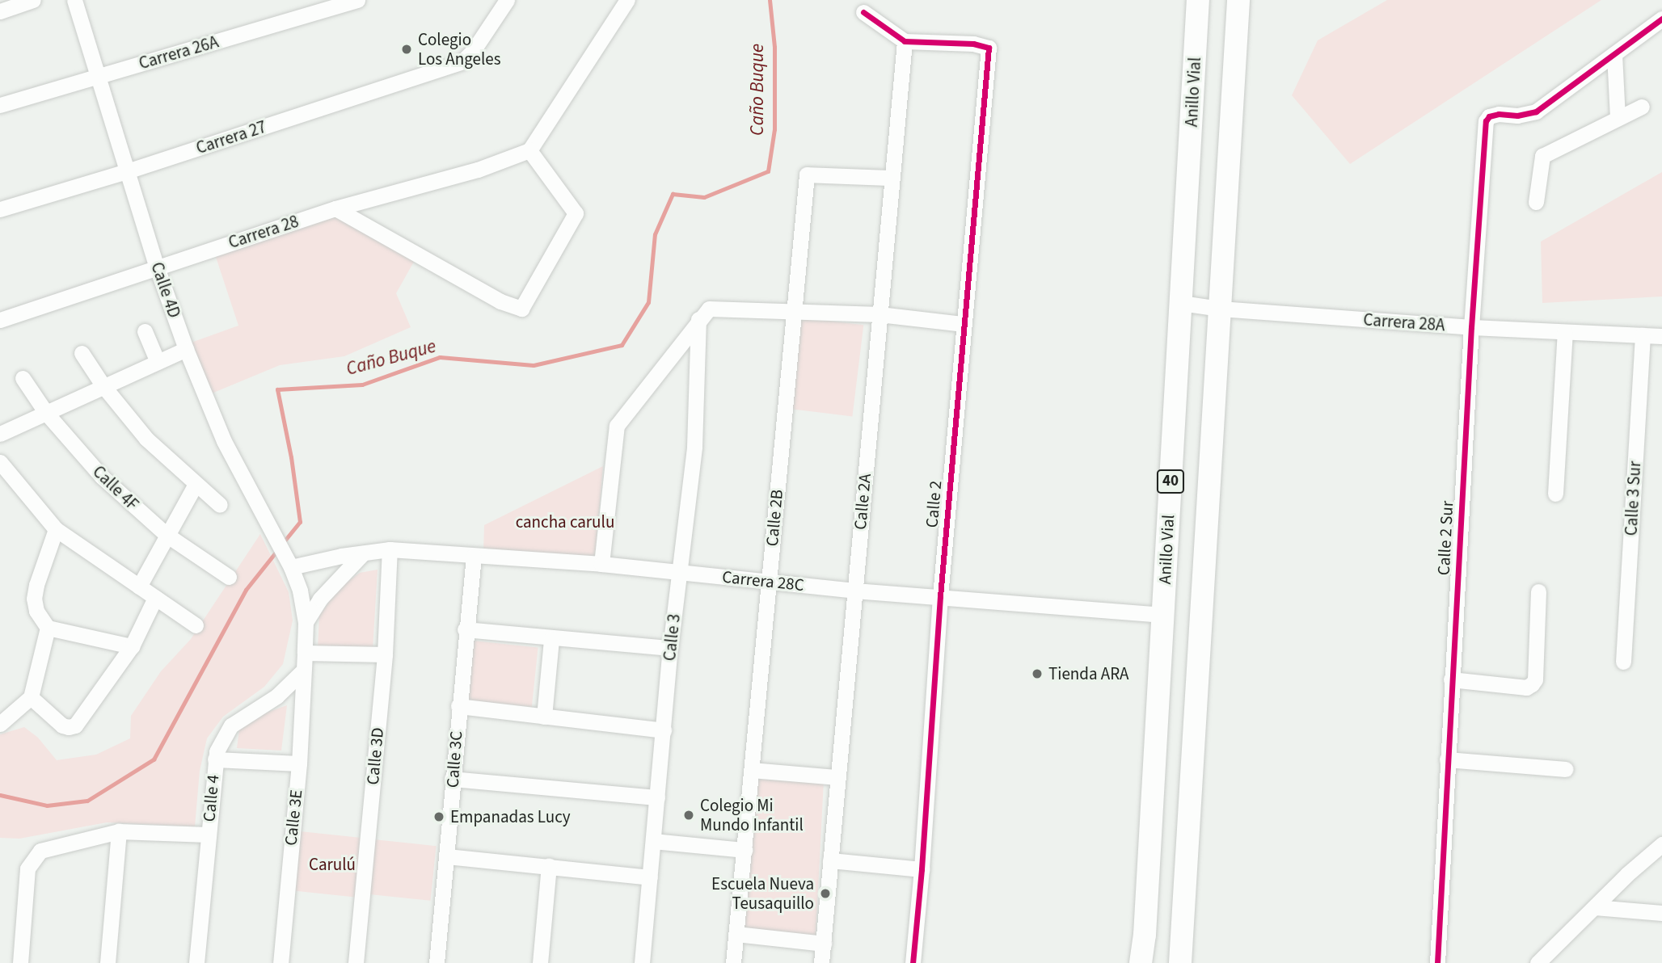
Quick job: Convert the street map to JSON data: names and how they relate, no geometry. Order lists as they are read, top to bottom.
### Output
{
  "streets": {
    "highway": ["Anillo Vial", "40"],
    "street": [
      "Carrera 26A",
      "Carrera 27",
      "Carrera 28",
      "Calle 4D",
      "Carrera 28A",
      "Calle 4F",
      "Calle 3 Sur",
      "Calle 2A",
      "Calle 2",
      "Calle 2B",
      "Calle 2 Sur",
      "Carrera 28C",
      "Calle 3",
      "Calle 3D",
      "Calle 3C",
      "Calle 4",
      "Calle 3E"
    ]
  },
  "crossings": [
    ["Carrera 26A", "Calle 4D"],
    ["Anillo Vial", "Carrera 28A"],
    ["Anillo Vial", "Carrera 28C"],
    ["Carrera 27", "Calle 4D"],
    ["Carrera 28", "Calle 4D"],
    ["Calle 4D", "Carrera 28C"],
    ["Carrera 28A", "40"],
    ["Carrera 28A", "Calle 3 Sur"],
    ["Carrera 28A", "Calle 2 Sur"],
    ["Calle 2A", "Calle 2"],
    ["Calle 2A", "Calle 2B"],
    ["Calle 2A", "Carrera 28C"],
    ["Calle 2", "Carrera 28C"],
    ["Calle 2B", "Carrera 28C"],
    ["Carrera 28C", "Calle 3"],
    ["Carrera 28C", "Calle 3D"],
    ["Carrera 28C", "Calle 3C"],
    ["Calle 4", "Calle 3E"]
  ],
  "water": ["Caño Buque"],
  "parks": ["cancha carulu", "Carulú"],
  "places": [
    "Colegio Los Angeles",
    "Tienda ARA",
    "Colegio Mi Mundo Infantil",
    "Empanadas Lucy",
    "Escuela Nueva Teusaquillo"
  ]
}
